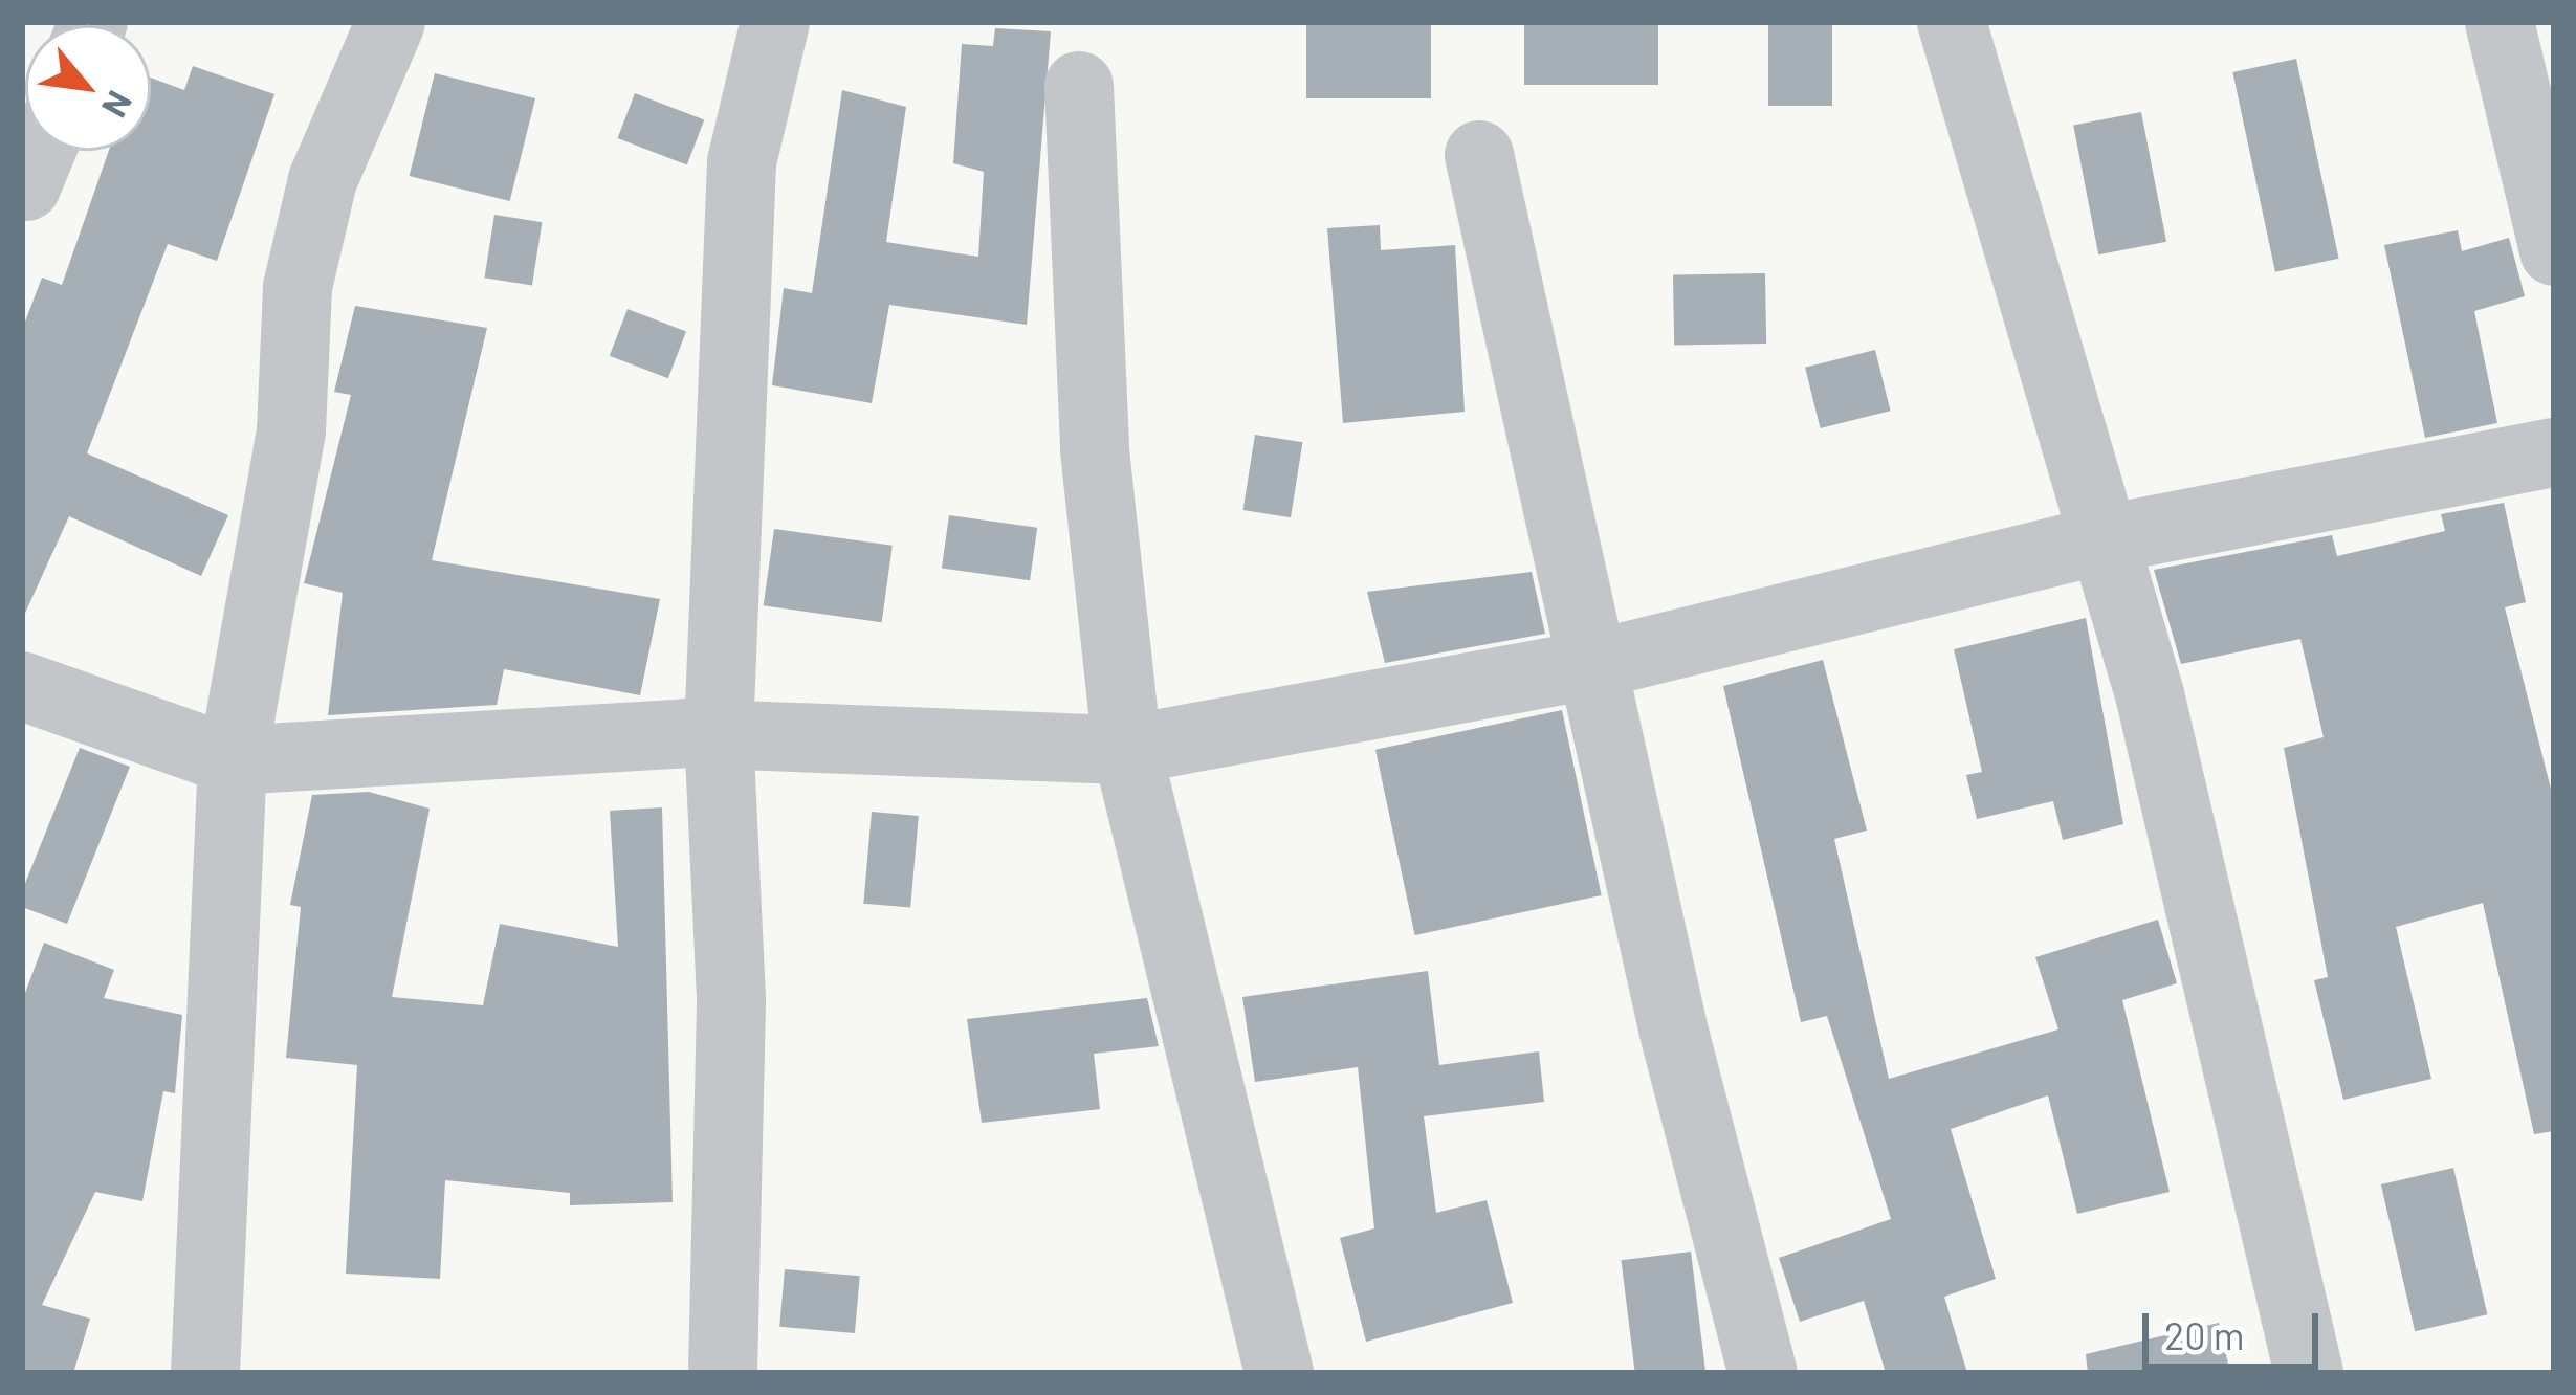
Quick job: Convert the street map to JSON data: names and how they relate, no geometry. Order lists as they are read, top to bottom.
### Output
{
  "scale_bar": "20 m",
  "north": "bottom right"
}
